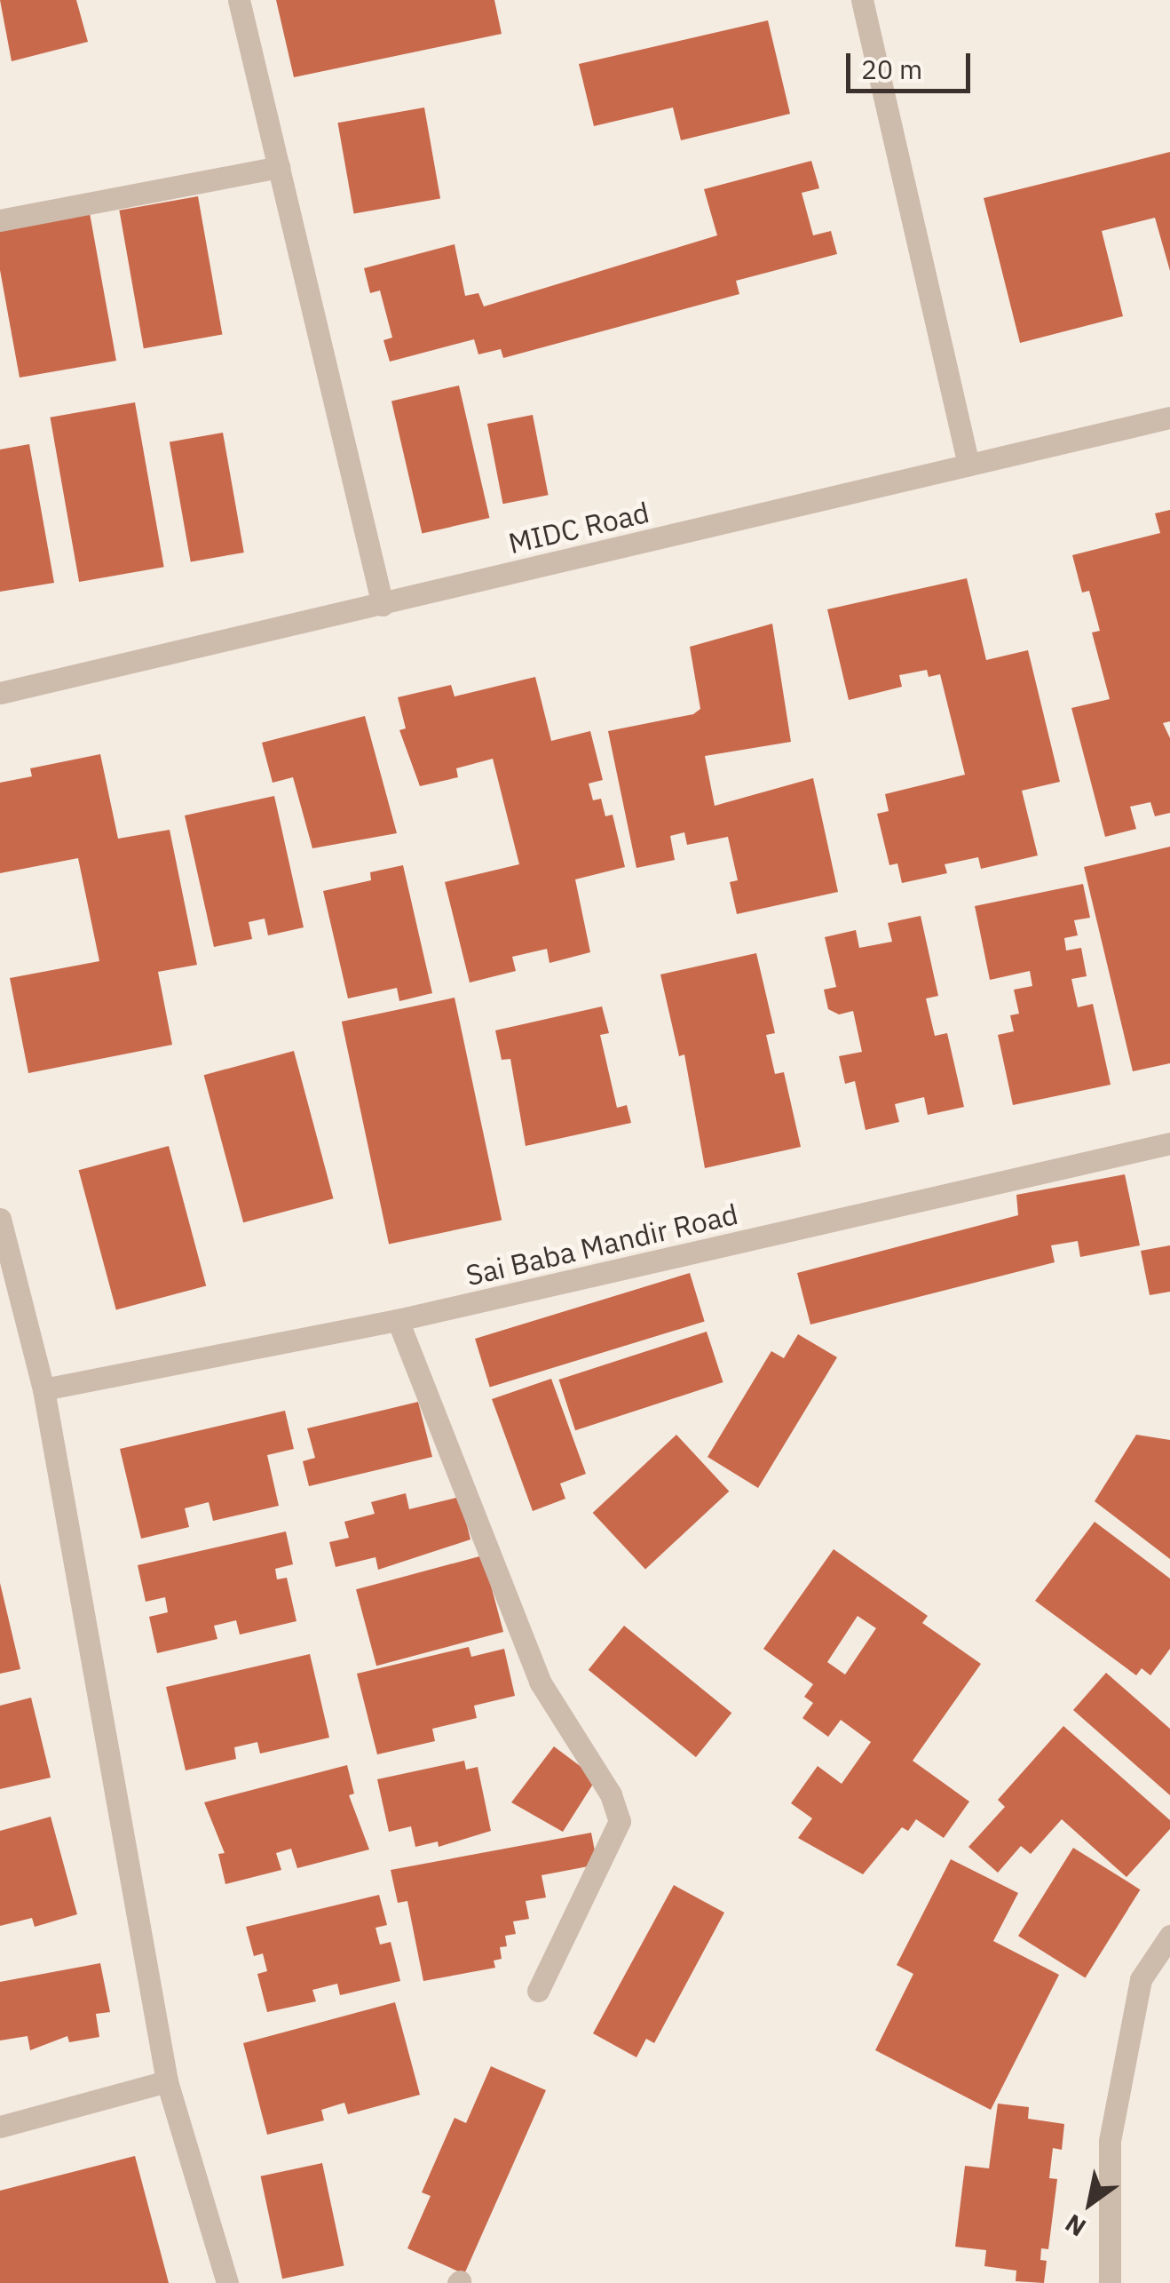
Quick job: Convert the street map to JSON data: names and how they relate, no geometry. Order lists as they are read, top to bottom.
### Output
{
  "streets": {
    "street": ["MIDC Road", "Sai Baba Mandir Road"]
  },
  "scale_bar": "20 m",
  "north": "bottom left"
}
